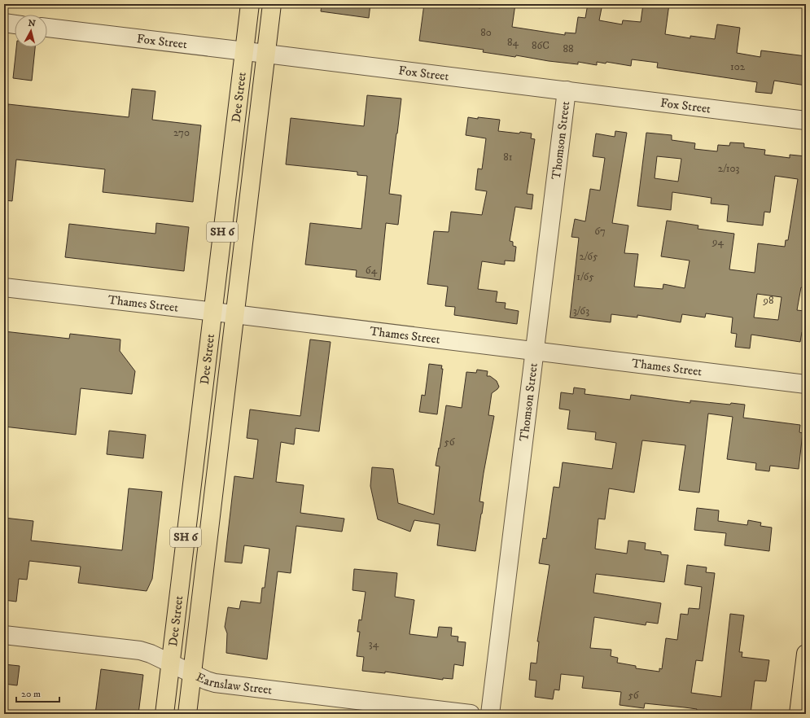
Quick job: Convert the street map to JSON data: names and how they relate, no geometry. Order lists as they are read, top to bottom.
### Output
{
  "streets": {
    "main road": ["Dee Street", "SH 6"],
    "street": [
      "Fox Street",
      "Thomson Street",
      "Thames Street",
      "Earnslaw Street"
    ]
  },
  "crossings": [
    ["Fox Street", "Dee Street"],
    ["Fox Street", "Thomson Street"],
    ["Dee Street", "Thames Street"],
    ["Dee Street", "Earnslaw Street"],
    ["Thomson Street", "Thames Street"]
  ],
  "house_numbers": [
    "80",
    "84",
    "86C",
    "88",
    "102",
    "270",
    "81",
    "2/103",
    "67",
    "94",
    "2/65",
    "64",
    "1/65",
    "98",
    "3/63",
    "56",
    "34",
    "56"
  ],
  "scale_bar": "20 m",
  "north": "top"
}
